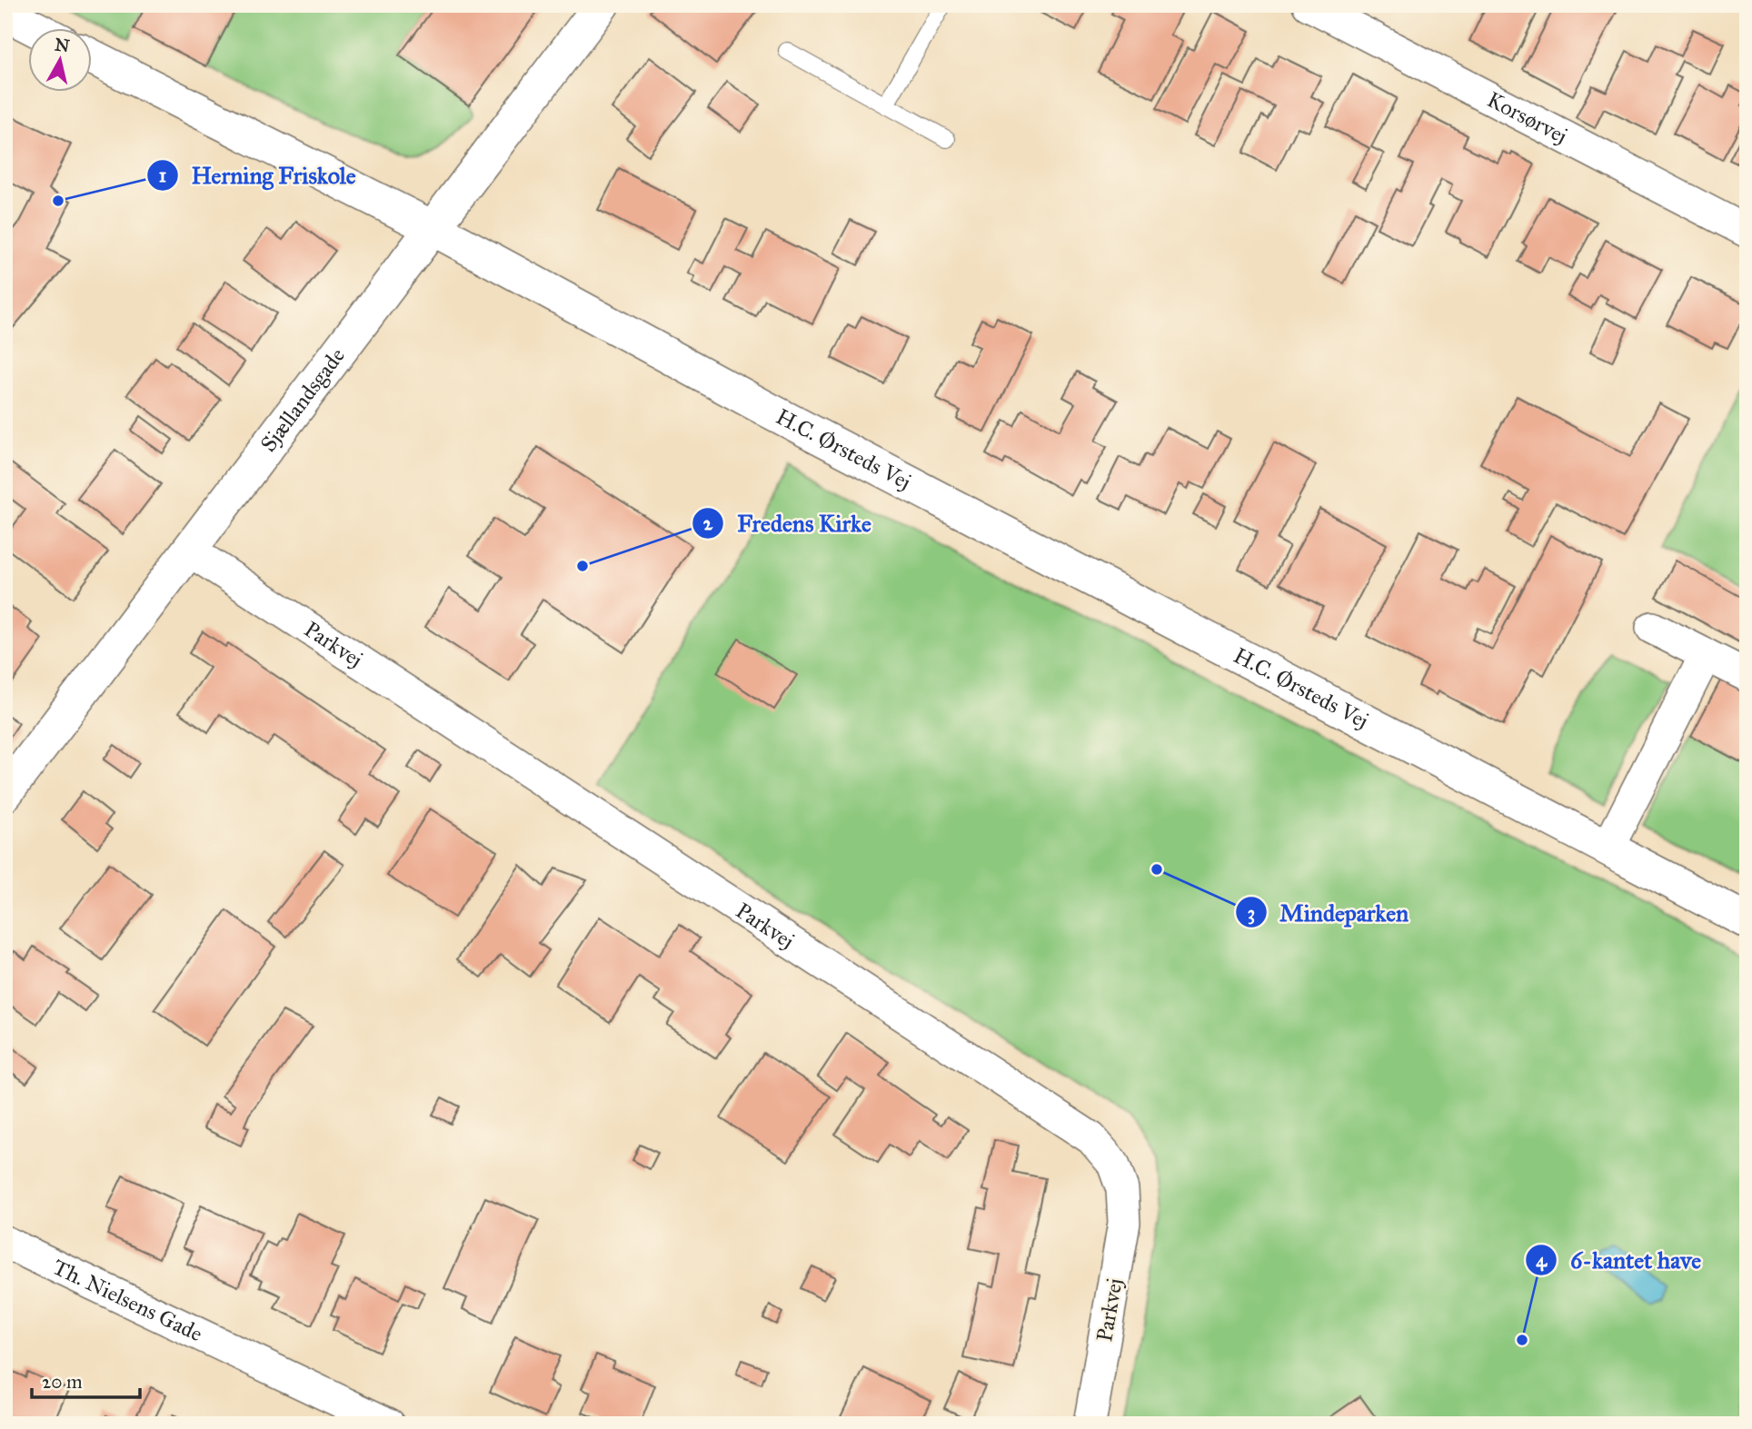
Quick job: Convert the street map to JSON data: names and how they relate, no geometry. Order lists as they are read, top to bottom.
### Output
{
  "streets": {
    "street": [
      "Korsørvej",
      "Sjællandsgade",
      "H.C. Ørsteds Vej",
      "Parkvej",
      "Th. Nielsens Gade"
    ]
  },
  "crossings": [
    ["Sjællandsgade", "H.C. Ørsteds Vej"],
    ["Sjællandsgade", "Parkvej"]
  ],
  "places": [
    "Herning Friskole",
    "Fredens Kirke",
    "Mindeparken",
    "6-kantet have"
  ],
  "scale_bar": "20 m",
  "north": "top"
}
